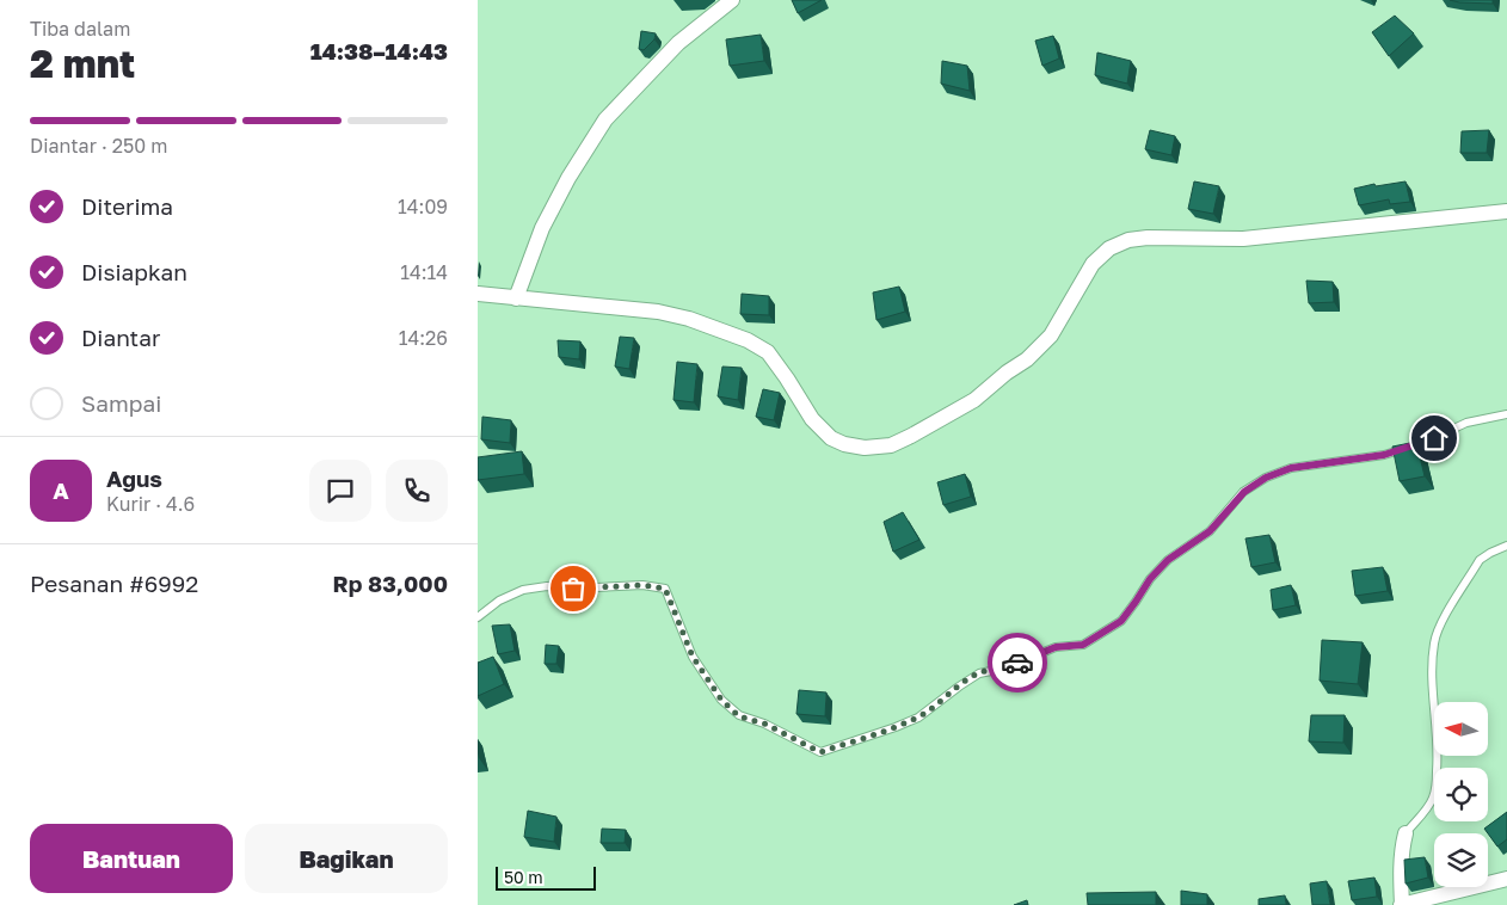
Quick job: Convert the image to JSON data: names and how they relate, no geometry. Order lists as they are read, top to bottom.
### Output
{
  "scale_bar": "50 m",
  "north": "left",
  "page": {
    "heading": ["2 mnt", "Tiba dalam", "14:38–14:43"],
    "panel": [
      "Agus",
      "Kurir · 4.6",
      "Pesanan #6992",
      "Rp 83,000"
    ],
    "bar": "Diantar · 250 m",
    "list": [
      ["Diterima", "14:09"],
      ["Disiapkan", "14:14"],
      ["Diantar", "14:26"],
      "Sampai"
    ],
    "round": "A",
    "buttons": ["Bantuan", "Bagikan"],
    "scale": "50 m"
  }
}
